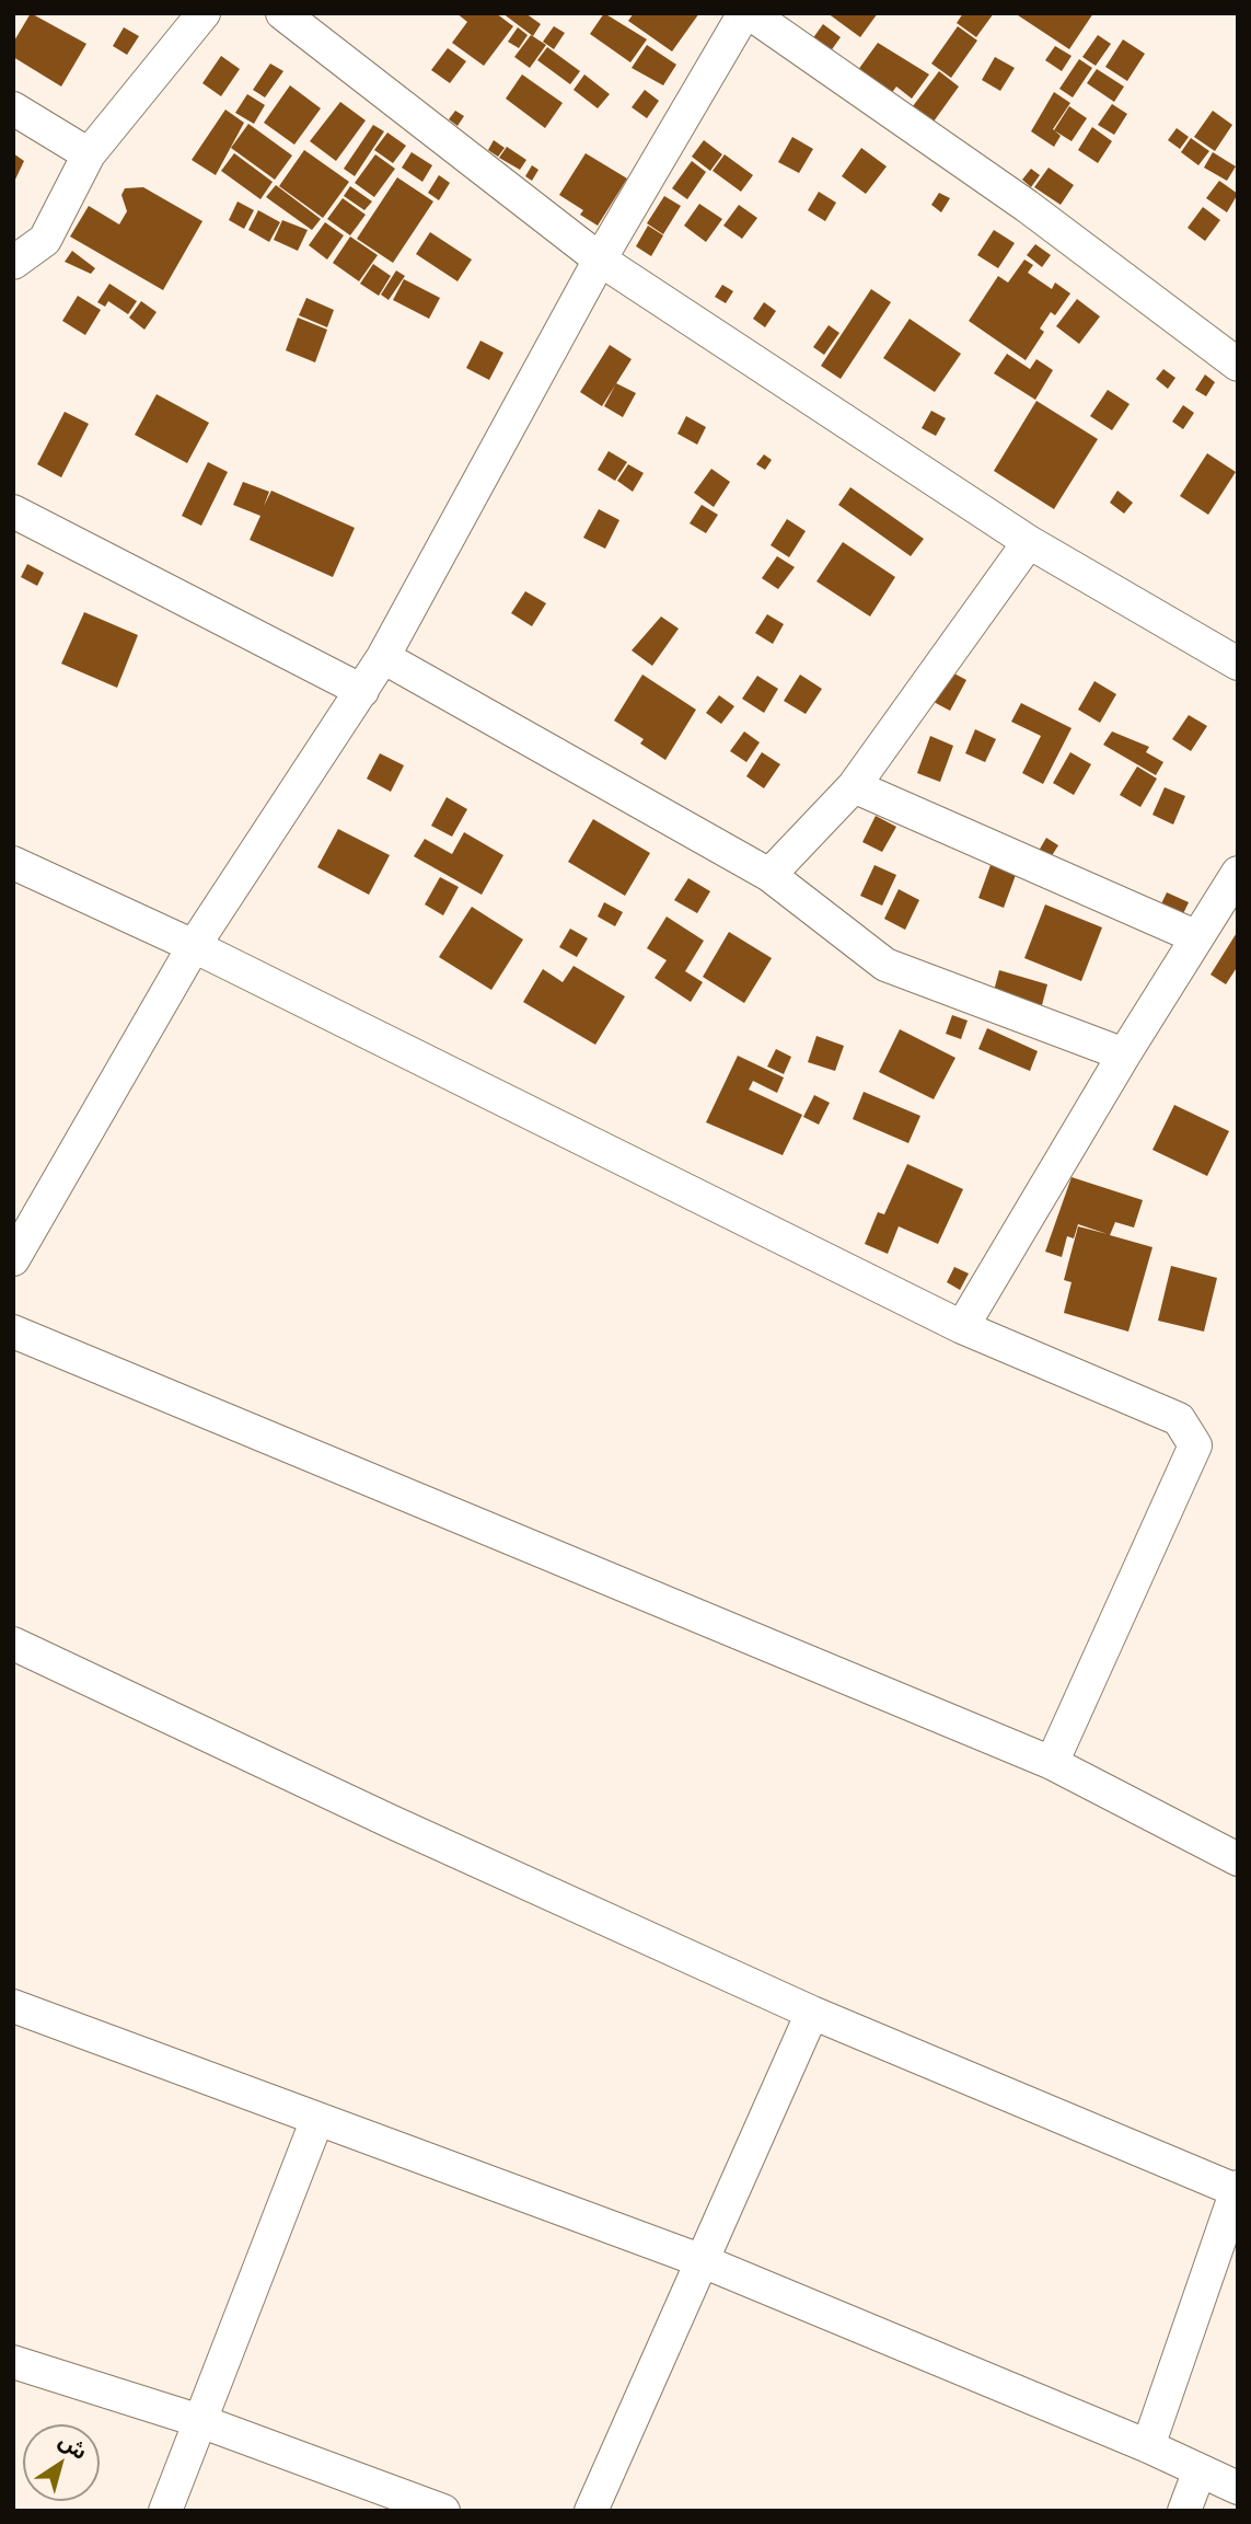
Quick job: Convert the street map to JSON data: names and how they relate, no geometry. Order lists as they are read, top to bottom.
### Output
{
  "north": "top right"
}
